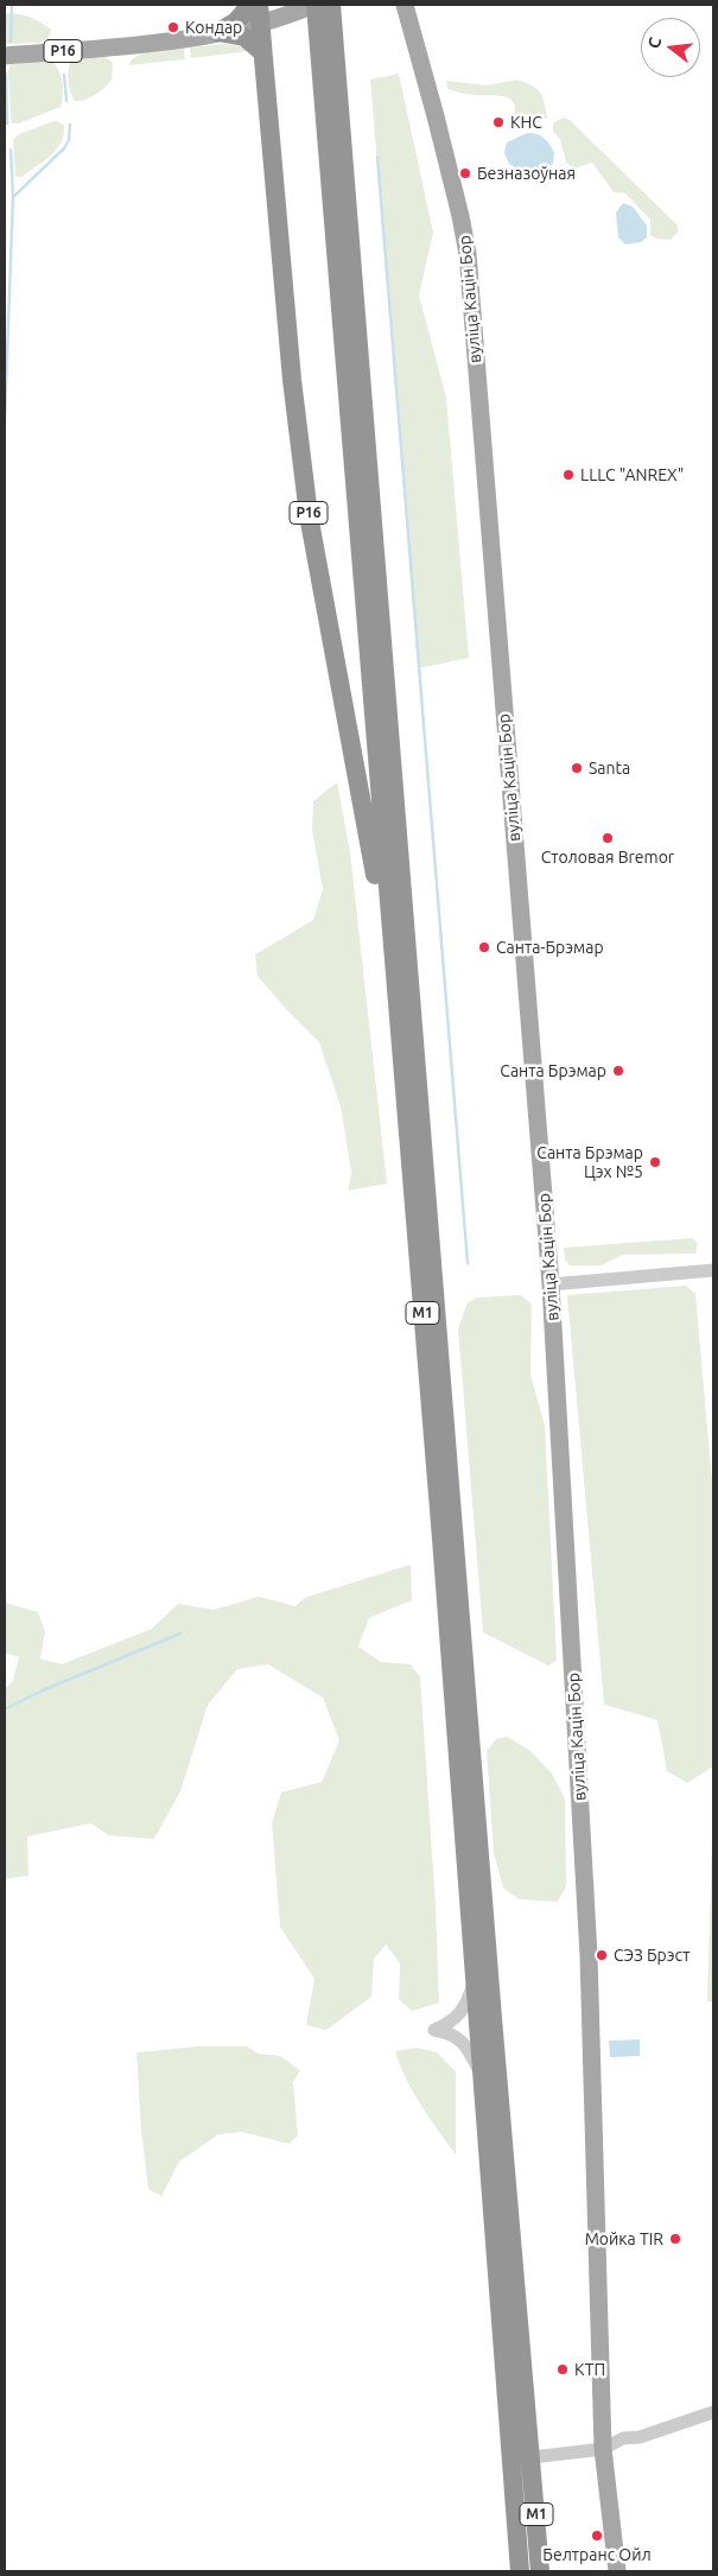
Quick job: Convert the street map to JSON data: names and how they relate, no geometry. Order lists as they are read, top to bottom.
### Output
{
  "streets": {
    "highway": ["Р16", "М1"],
    "main road": ["вуліца Кацін Бор"]
  },
  "crossings": [
    ["Р16", "М1"]
  ],
  "places": [
    "Кондар",
    "КНС",
    "Безназоўная",
    "LLLC \"ANREX\"",
    "Santa",
    "Столовая Bremor",
    "Санта-Брэмар",
    "Санта Брэмар",
    "Санта Брэмар Цэх №5",
    "СЭЗ Брэст",
    "Мойка TIR",
    "КТП",
    "Белтранс Ойл"
  ],
  "north": "left"
}
